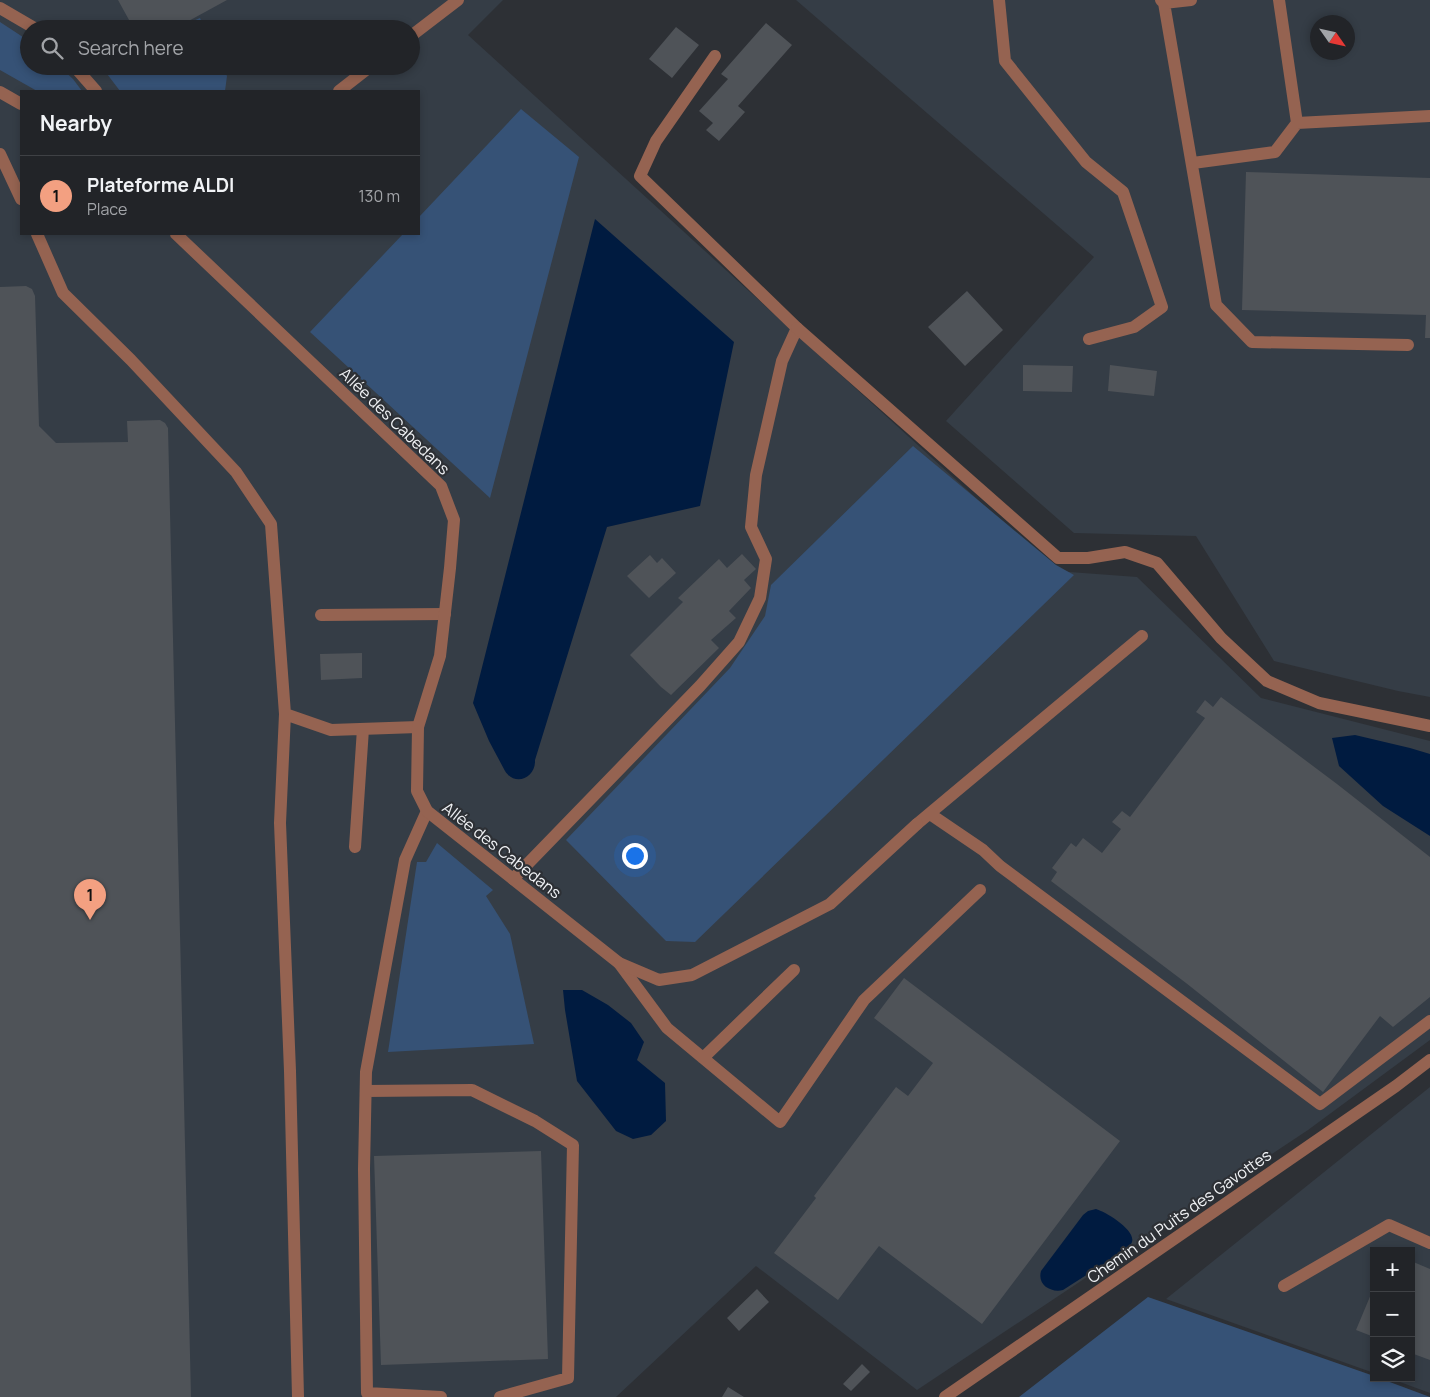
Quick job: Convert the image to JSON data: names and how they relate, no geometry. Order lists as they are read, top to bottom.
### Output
{
  "streets": {
    "street": ["Allée des Cabedans", "Chemin du Puits des Gavottes"]
  },
  "north": "bottom right",
  "page": {
    "search": "Search here",
    "heading": "Nearby",
    "list": [
      {
        "mark": "1",
        "name": "Plateforme ALDI",
        "note": "Place",
        "value": "130 m"
      }
    ],
    "pins": "1",
    "map_buttons": ["+", "−"]
  }
}
